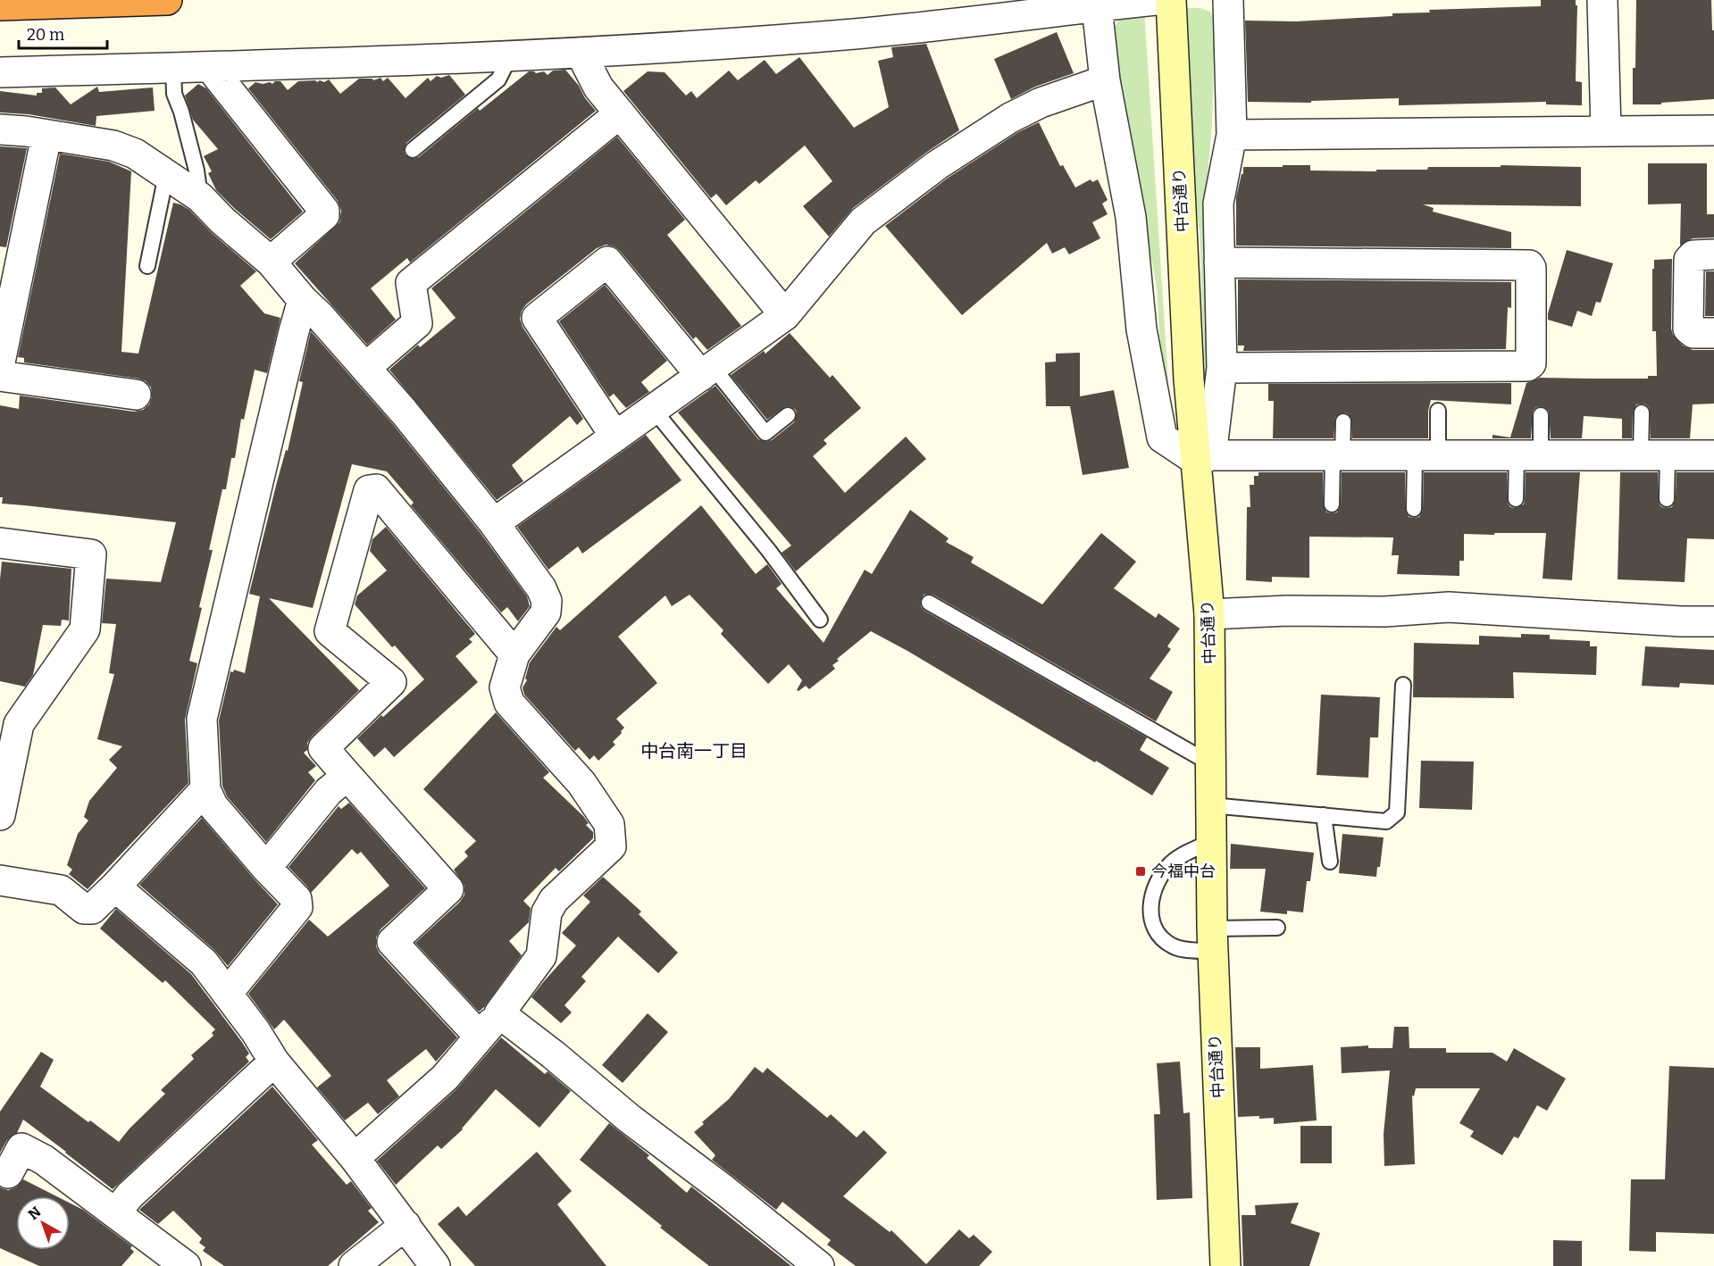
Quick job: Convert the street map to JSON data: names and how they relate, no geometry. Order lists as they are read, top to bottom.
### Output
{
  "streets": {
    "street": ["中台通り"]
  },
  "districts": ["中台南一丁目"],
  "places": {
    "transit": ["今福中台"]
  },
  "scale_bar": "20 m",
  "north": "top left"
}
